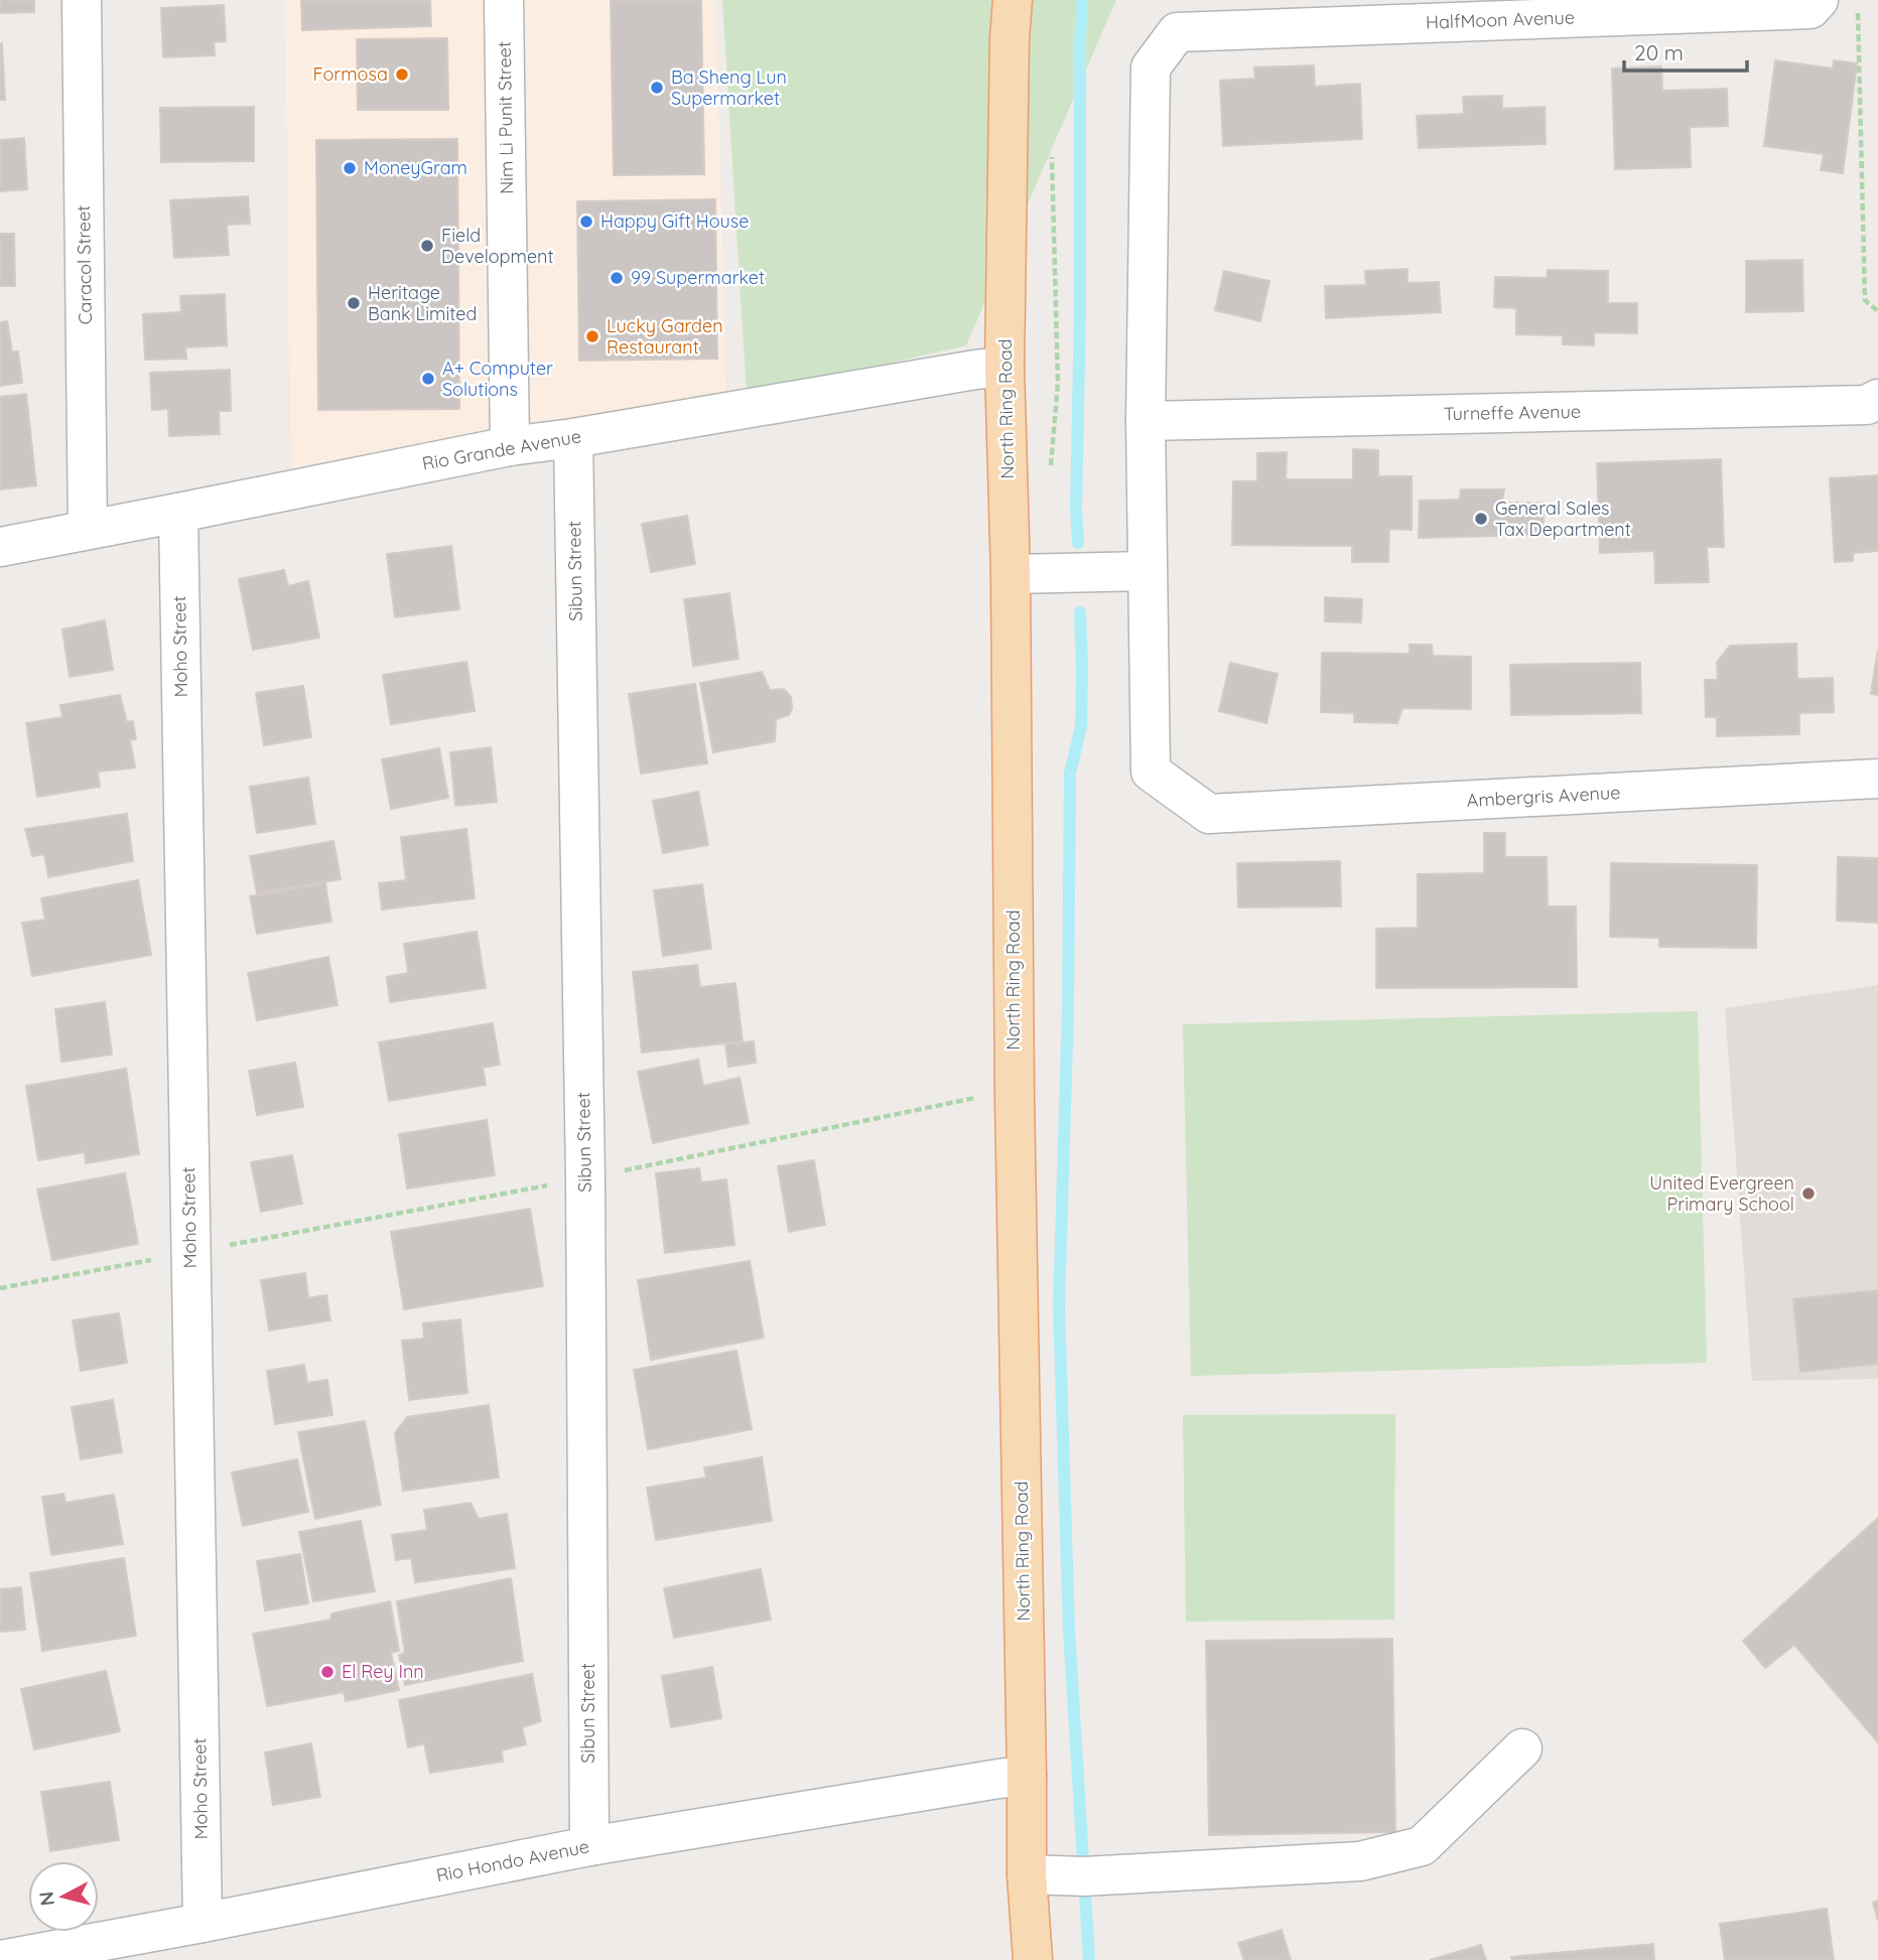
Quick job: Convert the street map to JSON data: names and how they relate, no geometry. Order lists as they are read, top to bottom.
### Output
{
  "streets": {
    "main road": ["North Ring Road"],
    "street": [
      "HalfMoon Avenue",
      "Nim Li Punit Street",
      "Caracol Street",
      "Turneffe Avenue",
      "Rio Grande Avenue",
      "Sibun Street",
      "Moho Street",
      "Ambergris Avenue",
      "Rio Hondo Avenue"
    ]
  },
  "crossings": [
    ["HalfMoon Avenue", "Turneffe Avenue"],
    ["Nim Li Punit Street", "Rio Grande Avenue"],
    ["Caracol Street", "Rio Grande Avenue"],
    ["North Ring Road", "Rio Grande Avenue"],
    ["North Ring Road", "Rio Hondo Avenue"],
    ["Rio Grande Avenue", "Sibun Street"],
    ["Rio Grande Avenue", "Moho Street"],
    ["Sibun Street", "Rio Hondo Avenue"],
    ["Moho Street", "Rio Hondo Avenue"]
  ],
  "places": [
    "Formosa",
    "Ba Sheng Lun Supermarket",
    "MoneyGram",
    "Happy Gift House",
    "Field Development",
    "99 Supermarket",
    "Heritage Bank Limited",
    "Lucky Garden Restaurant",
    "A+ Computer Solutions",
    "General Sales Tax Department",
    "United Evergreen Primary School",
    "El Rey Inn"
  ],
  "scale_bar": "20 m",
  "north": "left"
}
